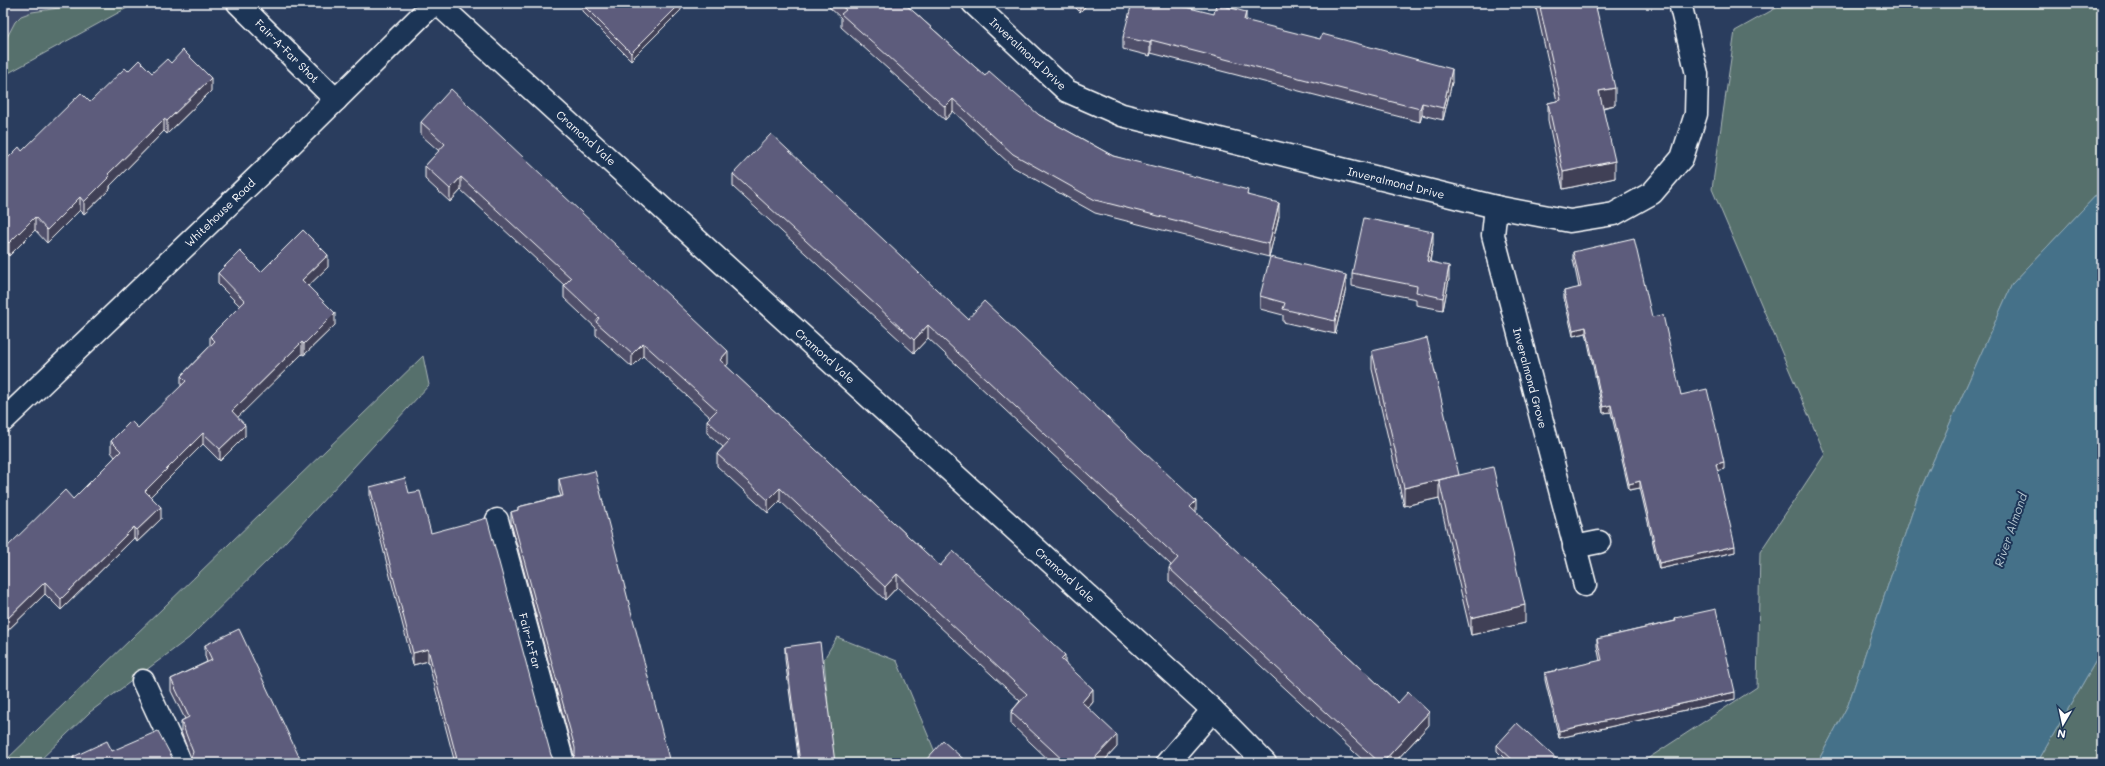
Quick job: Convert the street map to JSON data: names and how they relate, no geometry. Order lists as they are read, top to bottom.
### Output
{
  "streets": {
    "street": [
      "Fair-A-Far Shot",
      "Inveralmond Drive",
      "Cramond Vale",
      "Whitehouse Road",
      "Inveralmond Grove",
      "Fair-A-Far"
    ]
  },
  "crossings": [
    ["Fair-A-Far Shot", "Whitehouse Road"],
    ["Inveralmond Drive", "Inveralmond Grove"]
  ],
  "water": ["River Almond"],
  "north": "bottom"
}
